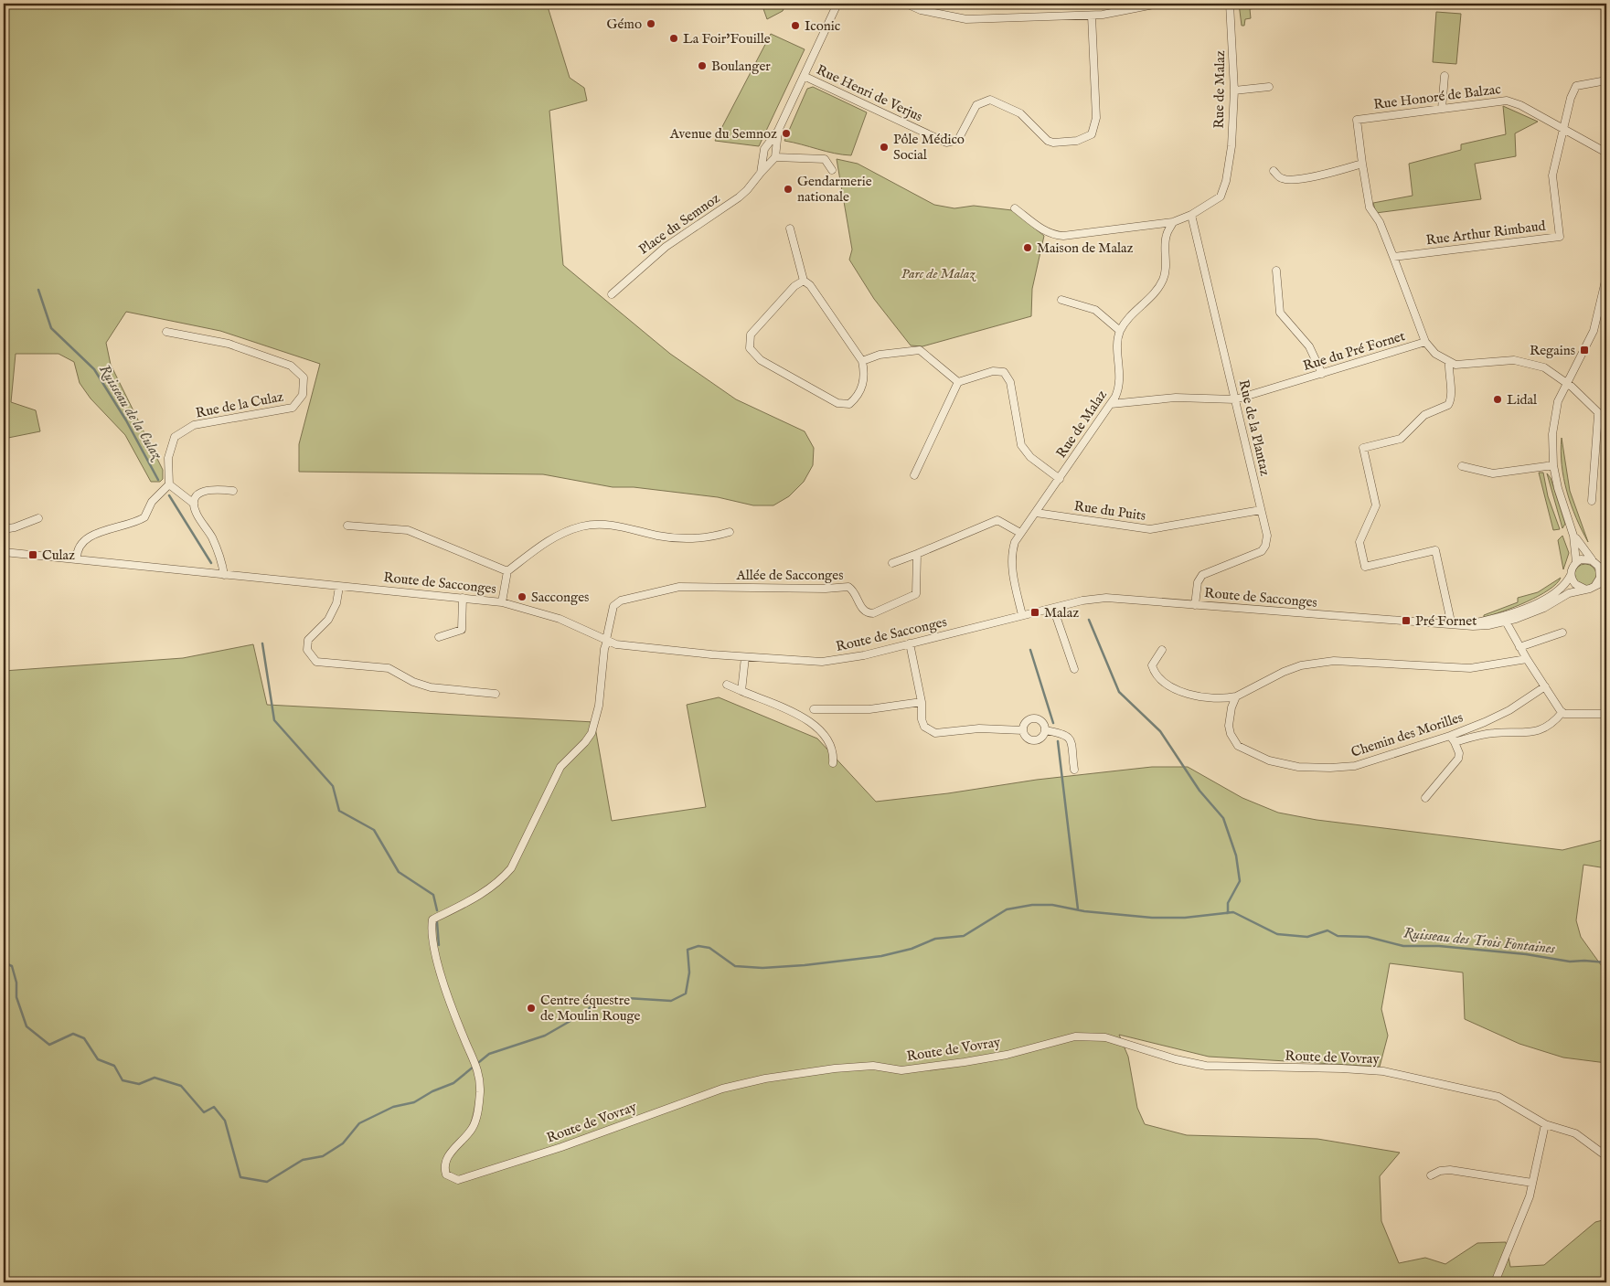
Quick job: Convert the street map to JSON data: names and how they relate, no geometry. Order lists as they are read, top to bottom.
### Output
{
  "streets": {
    "street": [
      "Rue de Malaz",
      "Rue Henri de Verjus",
      "Rue Honoré de Balzac",
      "Place du Semnoz",
      "Rue Arthur Rimbaud",
      "Rue du Pré Fornet",
      "Rue de la Culaz",
      "Rue de la Plantaz",
      "Rue du Puits",
      "Allée de Sacconges",
      "Route de Sacconges",
      "Chemin des Morilles",
      "Route de Vovray"
    ]
  },
  "crossings": [
    ["Rue de Malaz", "Rue du Pré Fornet"],
    ["Rue de Malaz", "Rue de la Plantaz"],
    ["Rue de Malaz", "Rue du Puits"],
    ["Rue de Malaz", "Route de Sacconges"],
    ["Rue Honoré de Balzac", "Rue Arthur Rimbaud"],
    ["Rue du Pré Fornet", "Rue de la Plantaz"],
    ["Rue de la Plantaz", "Rue du Puits"],
    ["Rue de la Plantaz", "Route de Sacconges"],
    ["Allée de Sacconges", "Route de Sacconges"],
    ["Allée de Sacconges", "Route de Vovray"],
    ["Route de Sacconges", "Route de Vovray"]
  ],
  "water": ["Ruisseau de la Culaz", "Ruisseau des Trois Fontaines"],
  "parks": ["Parc de Malaz"],
  "places": {
    "other": [
      "Gémo",
      "Iconic",
      "La Foir'Fouille",
      "Boulanger",
      "Avenue du Semnoz",
      "Pôle Médico Social",
      "Gendarmerie nationale",
      "Maison de Malaz",
      "Lidal",
      "Sacconges",
      "Centre équestre de Moulin Rouge"
    ],
    "transit": [
      "Regains",
      "Culaz",
      "Malaz",
      "Pré Fornet"
    ]
  }
}
